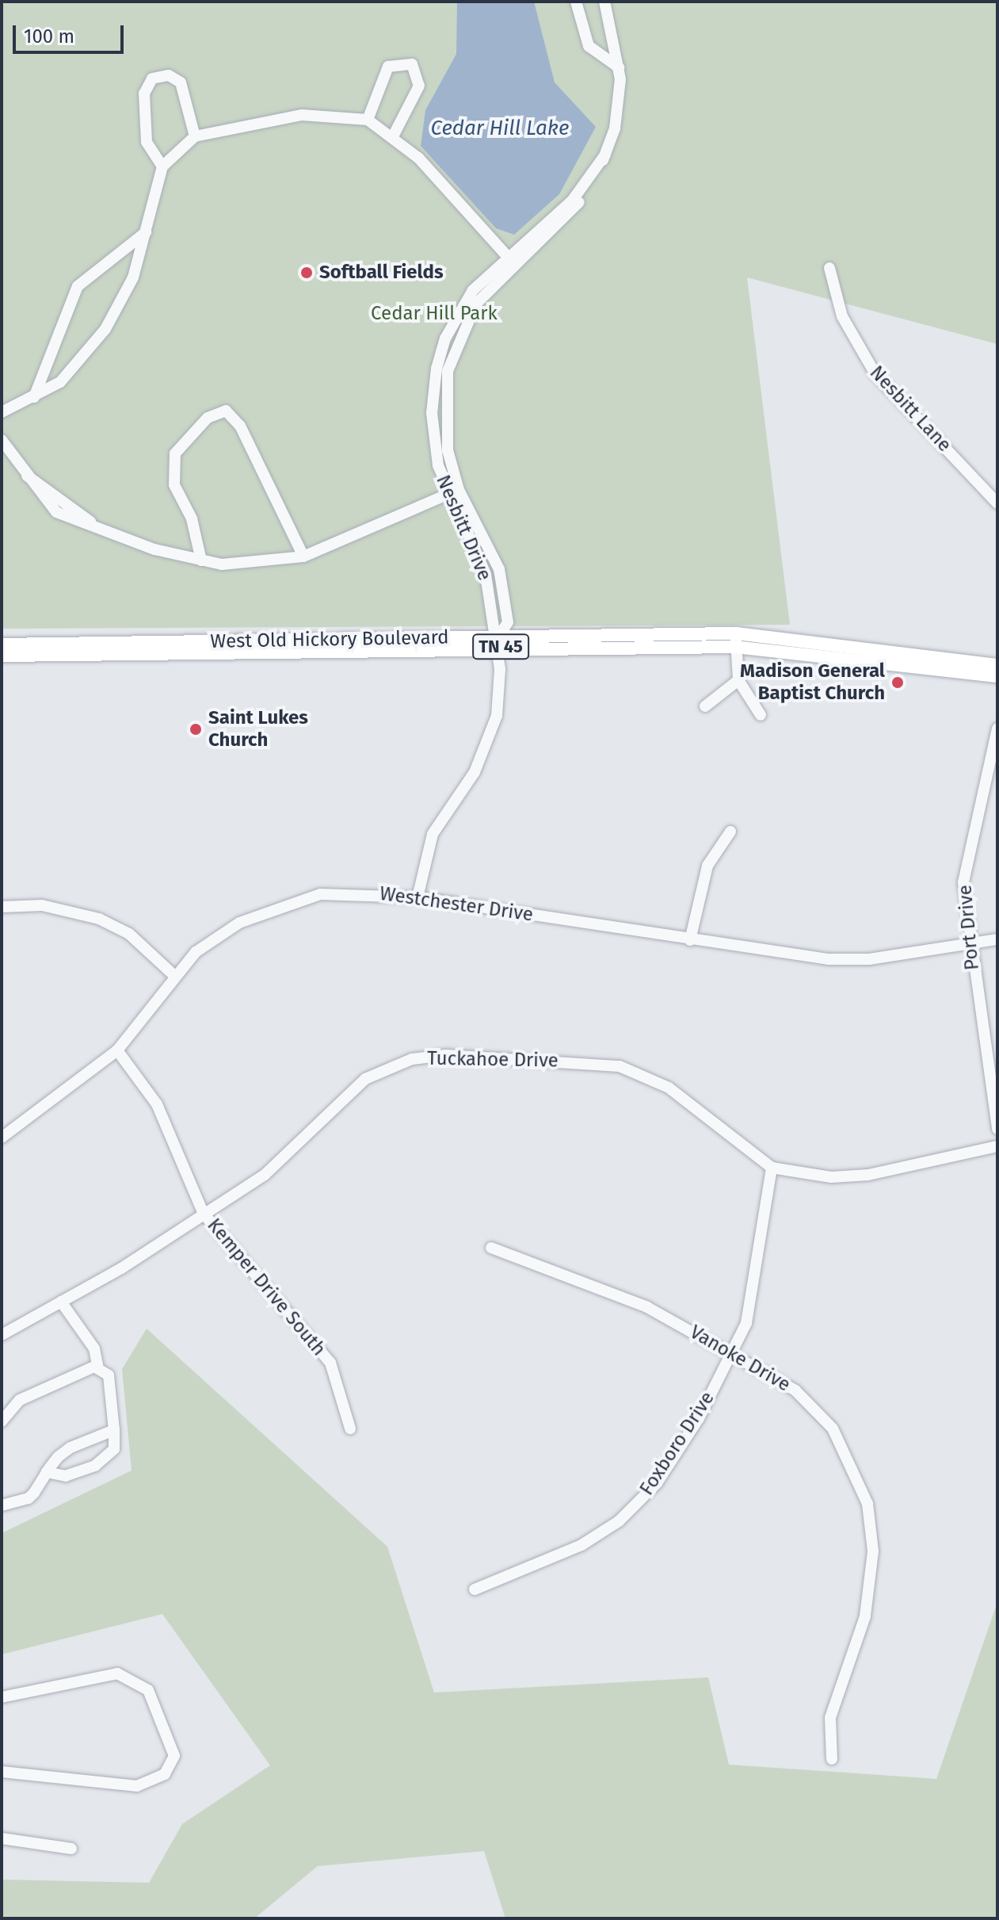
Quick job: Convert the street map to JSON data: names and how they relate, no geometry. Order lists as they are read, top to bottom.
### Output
{
  "streets": {
    "main road": ["West Old Hickory Boulevard", "TN 45"],
    "street": [
      "Nesbitt Lane",
      "Nesbitt Drive",
      "Westchester Drive",
      "Port Drive",
      "Tuckahoe Drive",
      "Kemper Drive South",
      "Vanoke Drive",
      "Foxboro Drive"
    ]
  },
  "crossings": [
    ["Nesbitt Drive", "West Old Hickory Boulevard"],
    ["Westchester Drive", "Port Drive"],
    ["Westchester Drive", "Kemper Drive South"],
    ["Tuckahoe Drive", "Kemper Drive South"],
    ["Tuckahoe Drive", "Foxboro Drive"],
    ["Vanoke Drive", "Foxboro Drive"]
  ],
  "water": ["Cedar Hill Lake"],
  "parks": ["Cedar Hill Park"],
  "places": ["Softball Fields", "Madison General Baptist Church", "Saint Lukes Church"],
  "scale_bar": "100 m"
}
